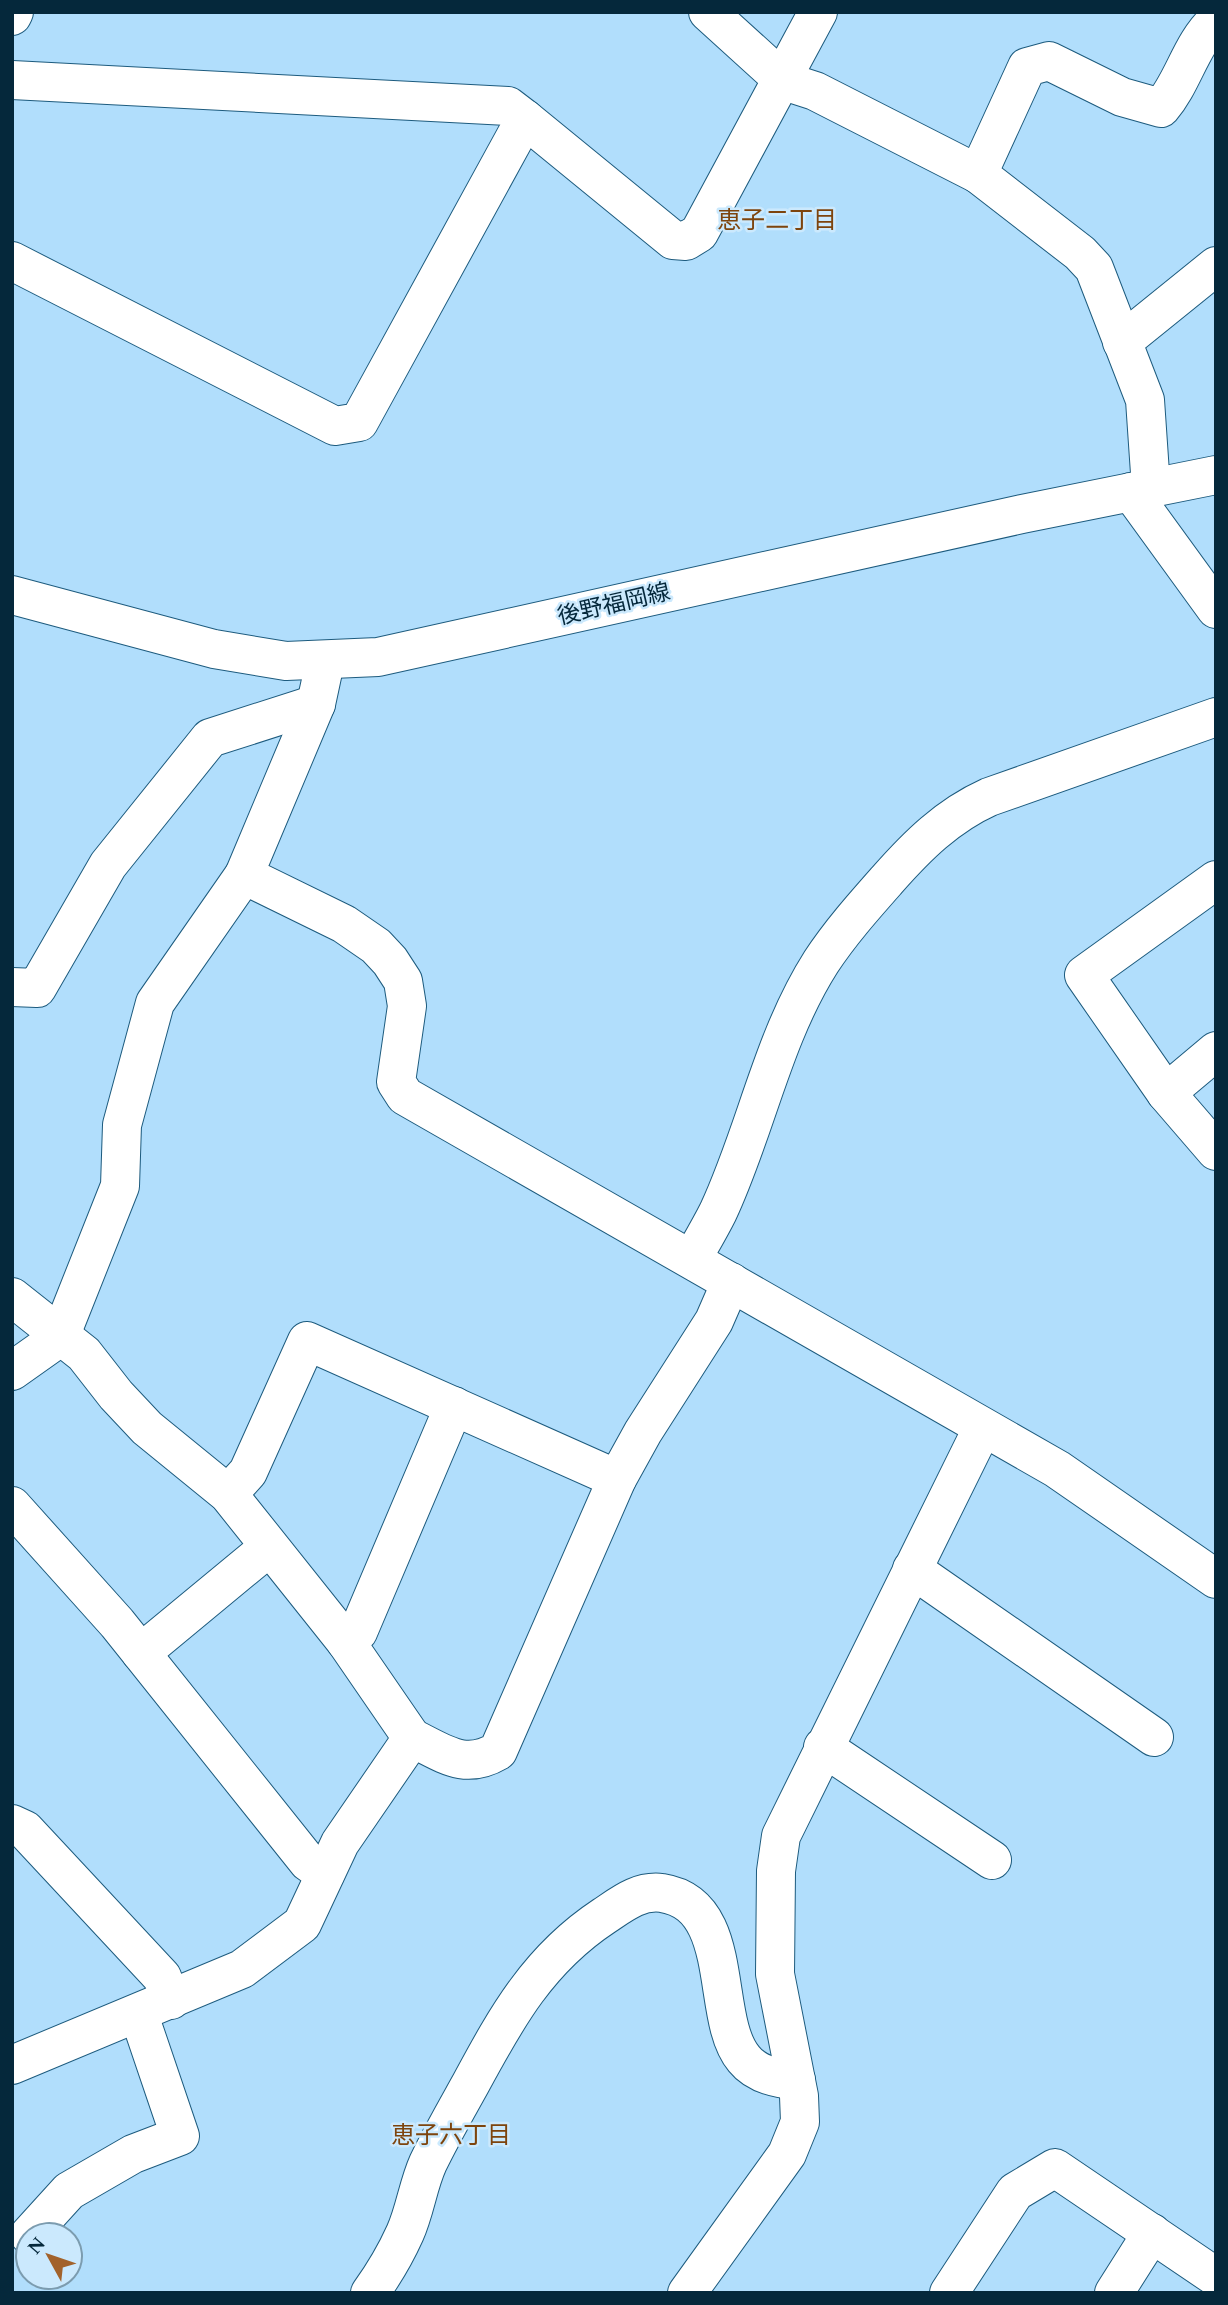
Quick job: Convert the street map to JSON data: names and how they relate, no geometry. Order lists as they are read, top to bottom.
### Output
{
  "streets": {
    "street": ["後野福岡線"]
  },
  "districts": ["恵子二丁目", "恵子六丁目"],
  "north": "top left"
}
